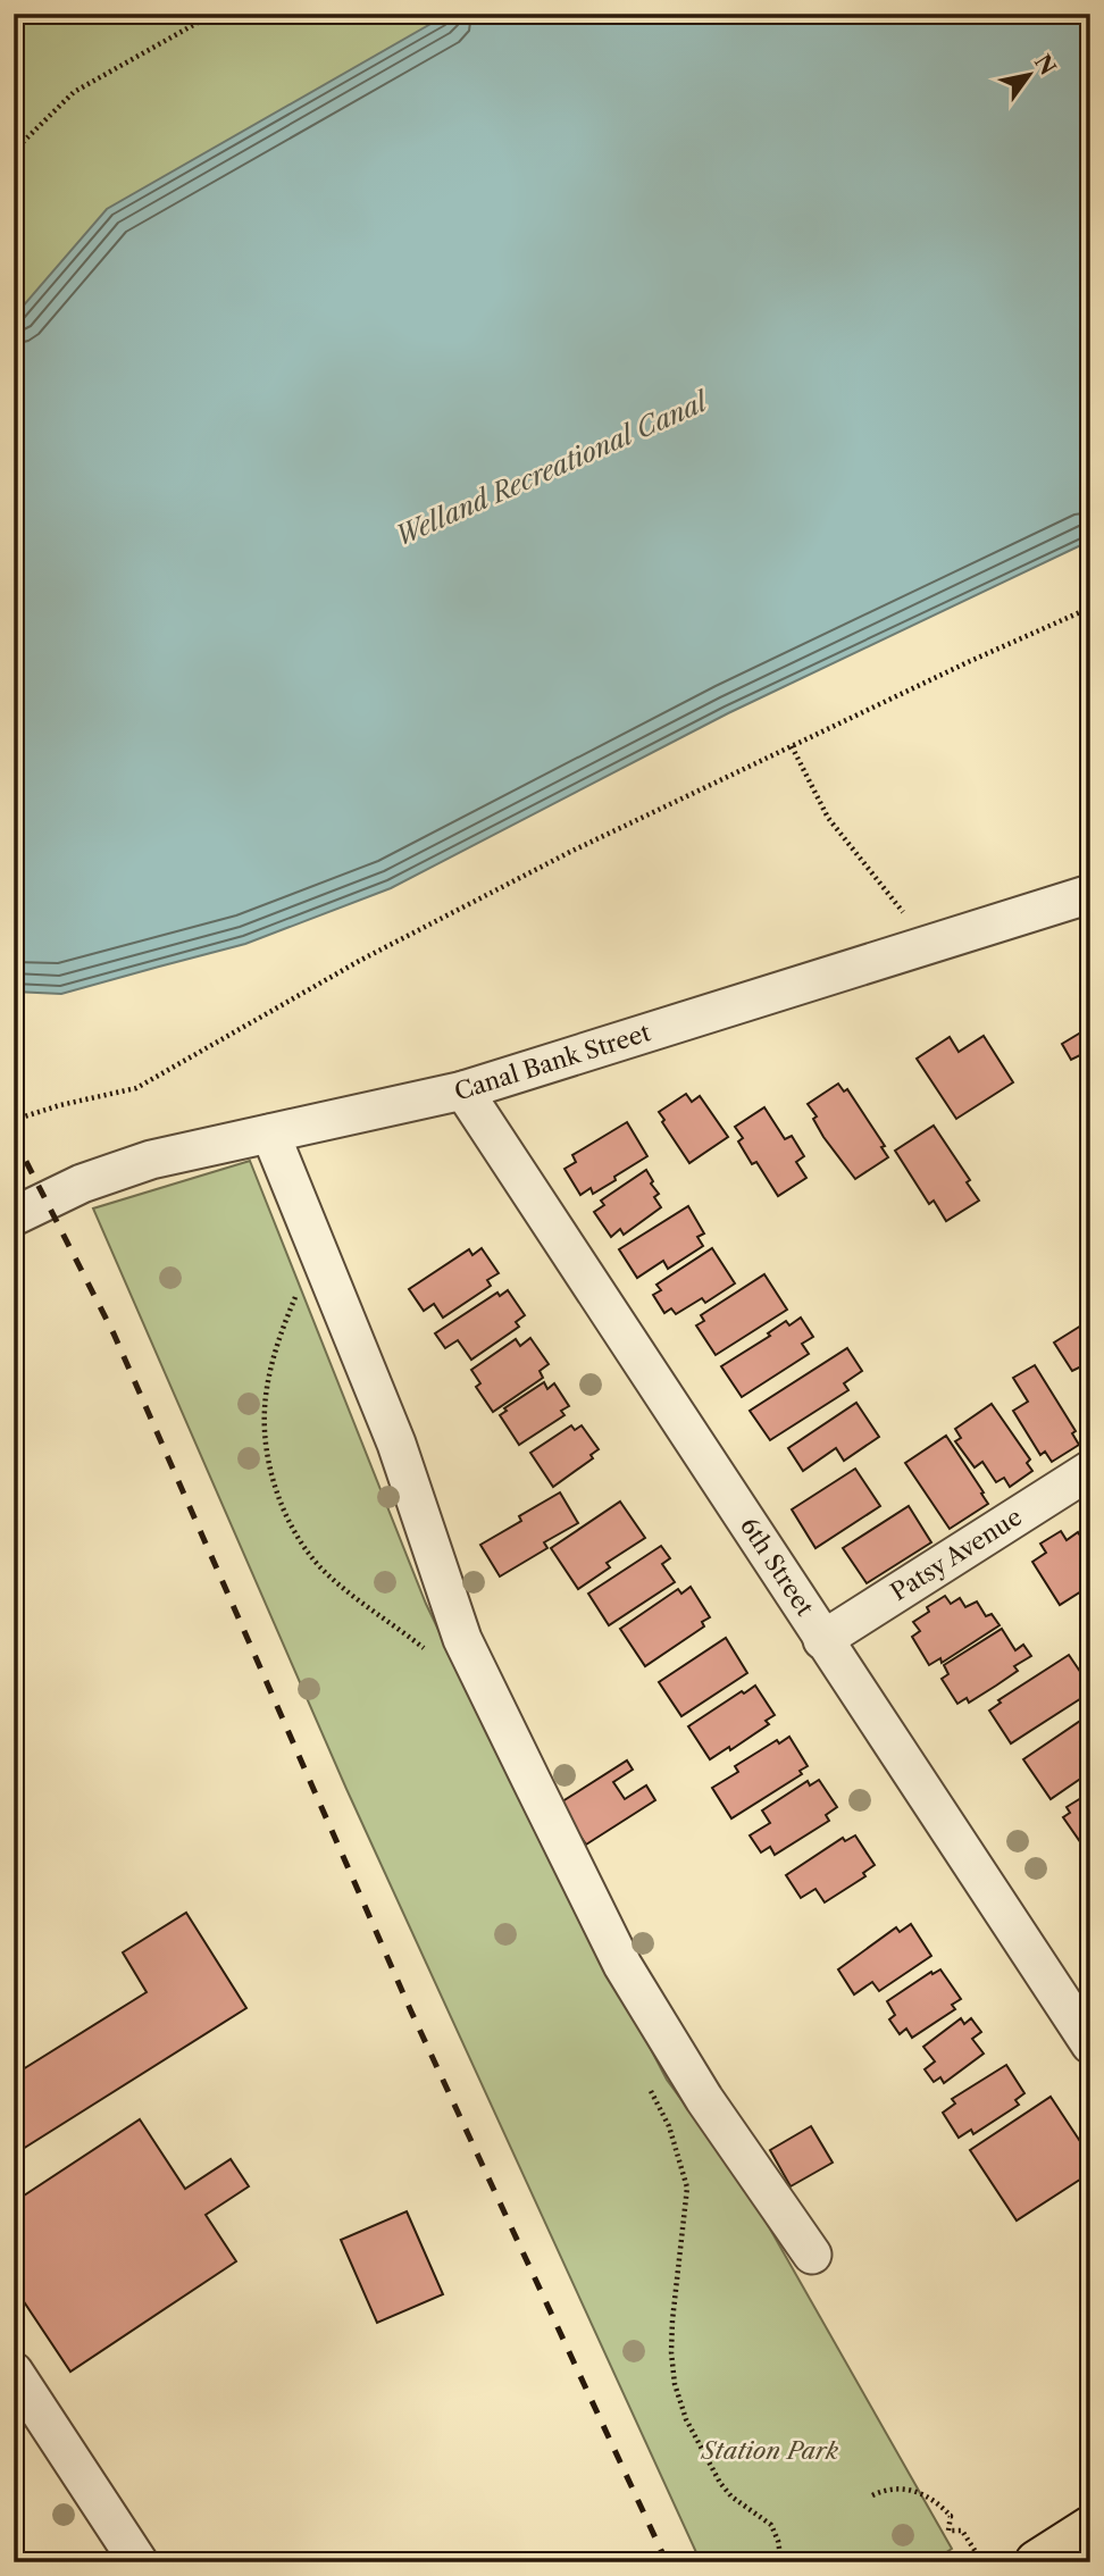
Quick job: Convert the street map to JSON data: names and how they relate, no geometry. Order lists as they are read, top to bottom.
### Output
{
  "streets": {
    "street": ["Canal Bank Street", "Patsy Avenue", "6th Street"]
  },
  "crossings": [
    ["Canal Bank Street", "6th Street"],
    ["Patsy Avenue", "6th Street"]
  ],
  "water": ["Welland Recreational Canal"],
  "parks": ["Station Park"],
  "north": "top right"
}
